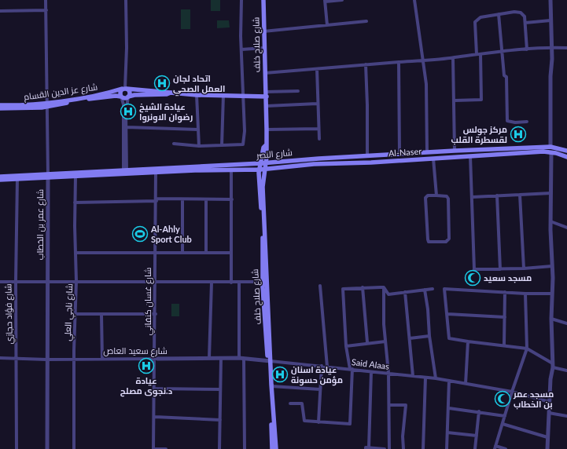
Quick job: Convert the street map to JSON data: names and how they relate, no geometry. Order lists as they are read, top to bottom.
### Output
{
  "streets": {
    "main road": [
      "شارع صلاح خلف",
      "شارع عز الدين القسام",
      "Al-Naser",
      "شارع النصر"
    ],
    "street": [
      "شارع عمر بن الخطاب",
      "شارع غسان كنفاني",
      "شارع ناجي العلي",
      "شارع فؤاد حجازي",
      "شارع سعيد العاص",
      "Said Alaas"
    ]
  },
  "crossings": [
    ["شارع صلاح خلف", "شارع عز الدين القسام"],
    ["شارع صلاح خلف", "Al-Naser"],
    ["شارع صلاح خلف", "شارع النصر"],
    ["شارع صلاح خلف", "شارع سعيد العاص"],
    ["شارع صلاح خلف", "Said Alaas"],
    ["شارع عز الدين القسام", "شارع عمر بن الخطاب"],
    ["Al-Naser", "شارع النصر"],
    ["شارع النصر", "شارع عمر بن الخطاب"],
    ["شارع النصر", "شارع غسان كنفاني"],
    ["شارع النصر", "شارع ناجي العلي"],
    ["شارع النصر", "شارع فؤاد حجازي"],
    ["شارع عمر بن الخطاب", "شارع سعيد العاص"],
    ["شارع غسان كنفاني", "شارع سعيد العاص"],
    ["شارع ناجي العلي", "شارع سعيد العاص"],
    ["شارع فؤاد حجازي", "شارع سعيد العاص"],
    ["شارع سعيد العاص", "Said Alaas"]
  ],
  "places": {
    "hospital": [
      "اتحاد لجان العمل الصحي",
      "عيادة الشيخ رضوان الاونروا",
      "مركز جولس لقسطرة القلب",
      "عيادة د.نجوى مصلح",
      "عيادة اسنان مؤمن حسونة"
    ],
    "sports": ["Al-Ahly Sport Club"],
    "mosque": ["مسجد سعيد", "مسجد عمر بن الخطاب"]
  }
}
